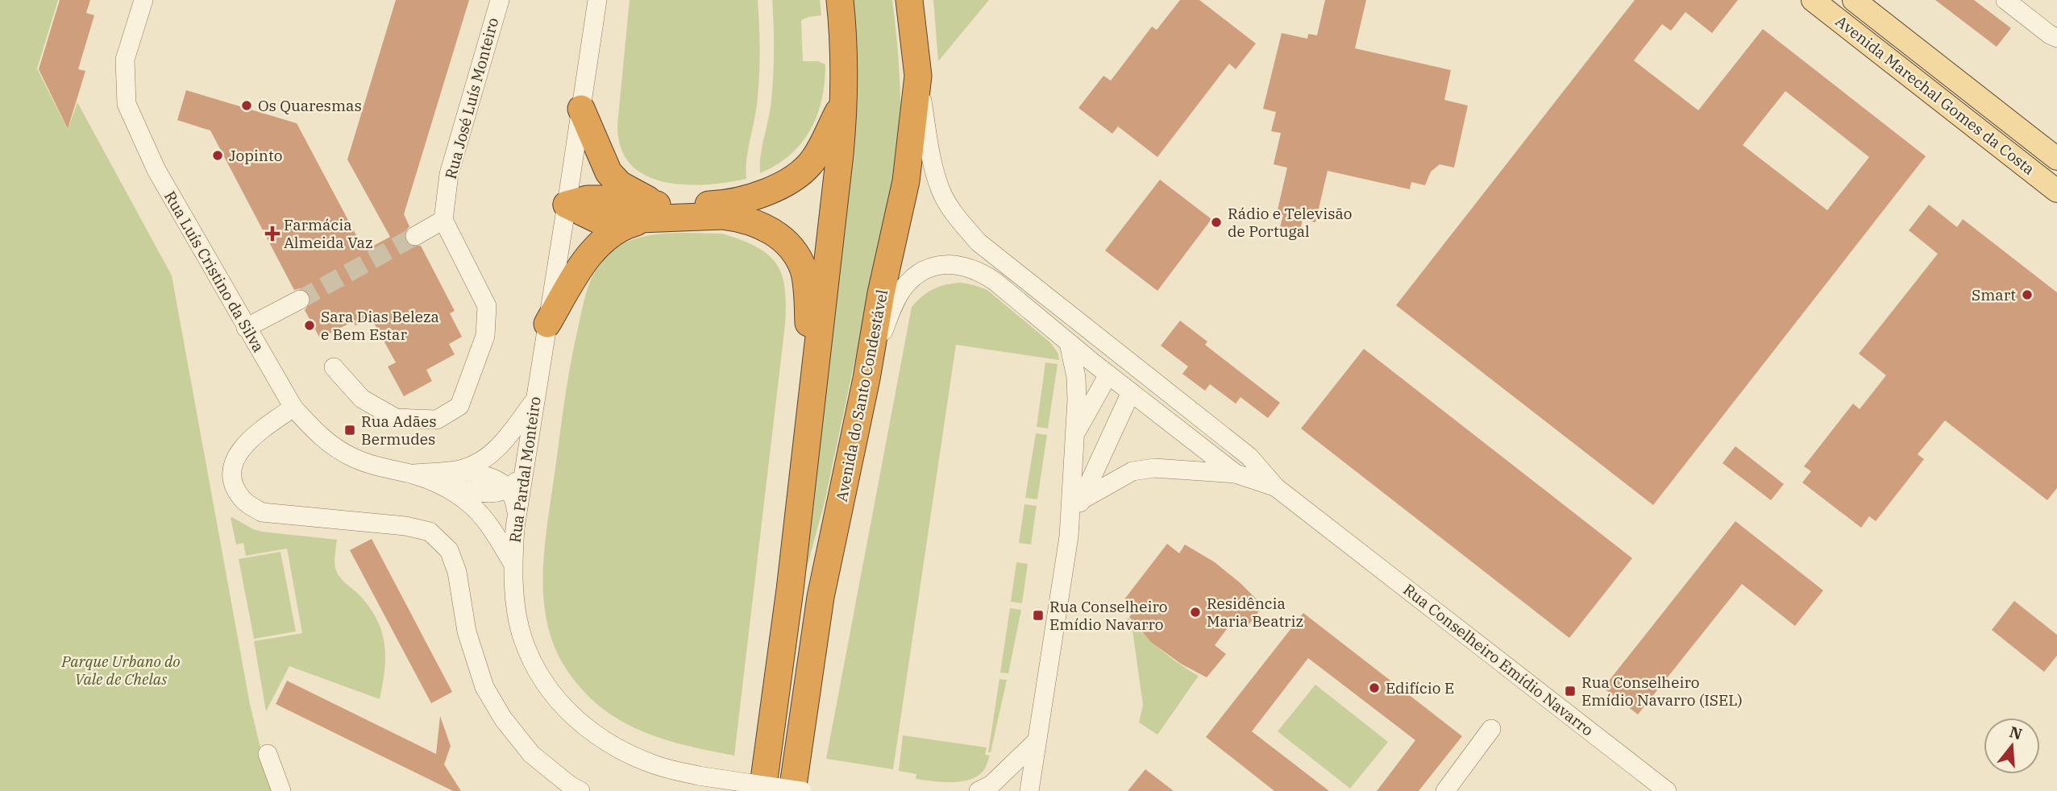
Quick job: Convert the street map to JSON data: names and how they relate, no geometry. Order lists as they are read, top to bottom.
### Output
{
  "streets": {
    "highway": ["Avenida do Santo Condestável"],
    "main road": ["Avenida Marechal Gomes da Costa"],
    "street": [
      "Rua José Luís Monteiro",
      "Rua Luís Cristino da Silva",
      "Rua Pardal Monteiro",
      "Rua Conselheiro Emídio Navarro"
    ]
  },
  "crossings": [
    ["Avenida do Santo Condestável", "Rua Conselheiro Emídio Navarro"]
  ],
  "parks": ["Parque Urbano do Vale de Chelas"],
  "places": {
    "other": [
      "Os Quaresmas",
      "Jopinto",
      "Rádio e Televisão de Portugal",
      "Smart",
      "Sara Dias Beleza e Bem Estar",
      "Residência Maria Beatriz",
      "Edifício E"
    ],
    "health": ["Farmácia Almeida Vaz"],
    "transit": ["Rua Adães Bermudes", "Rua Conselheiro Emídio Navarro", "Rua Conselheiro Emídio Navarro (ISEL)"]
  },
  "north": "top"
}
